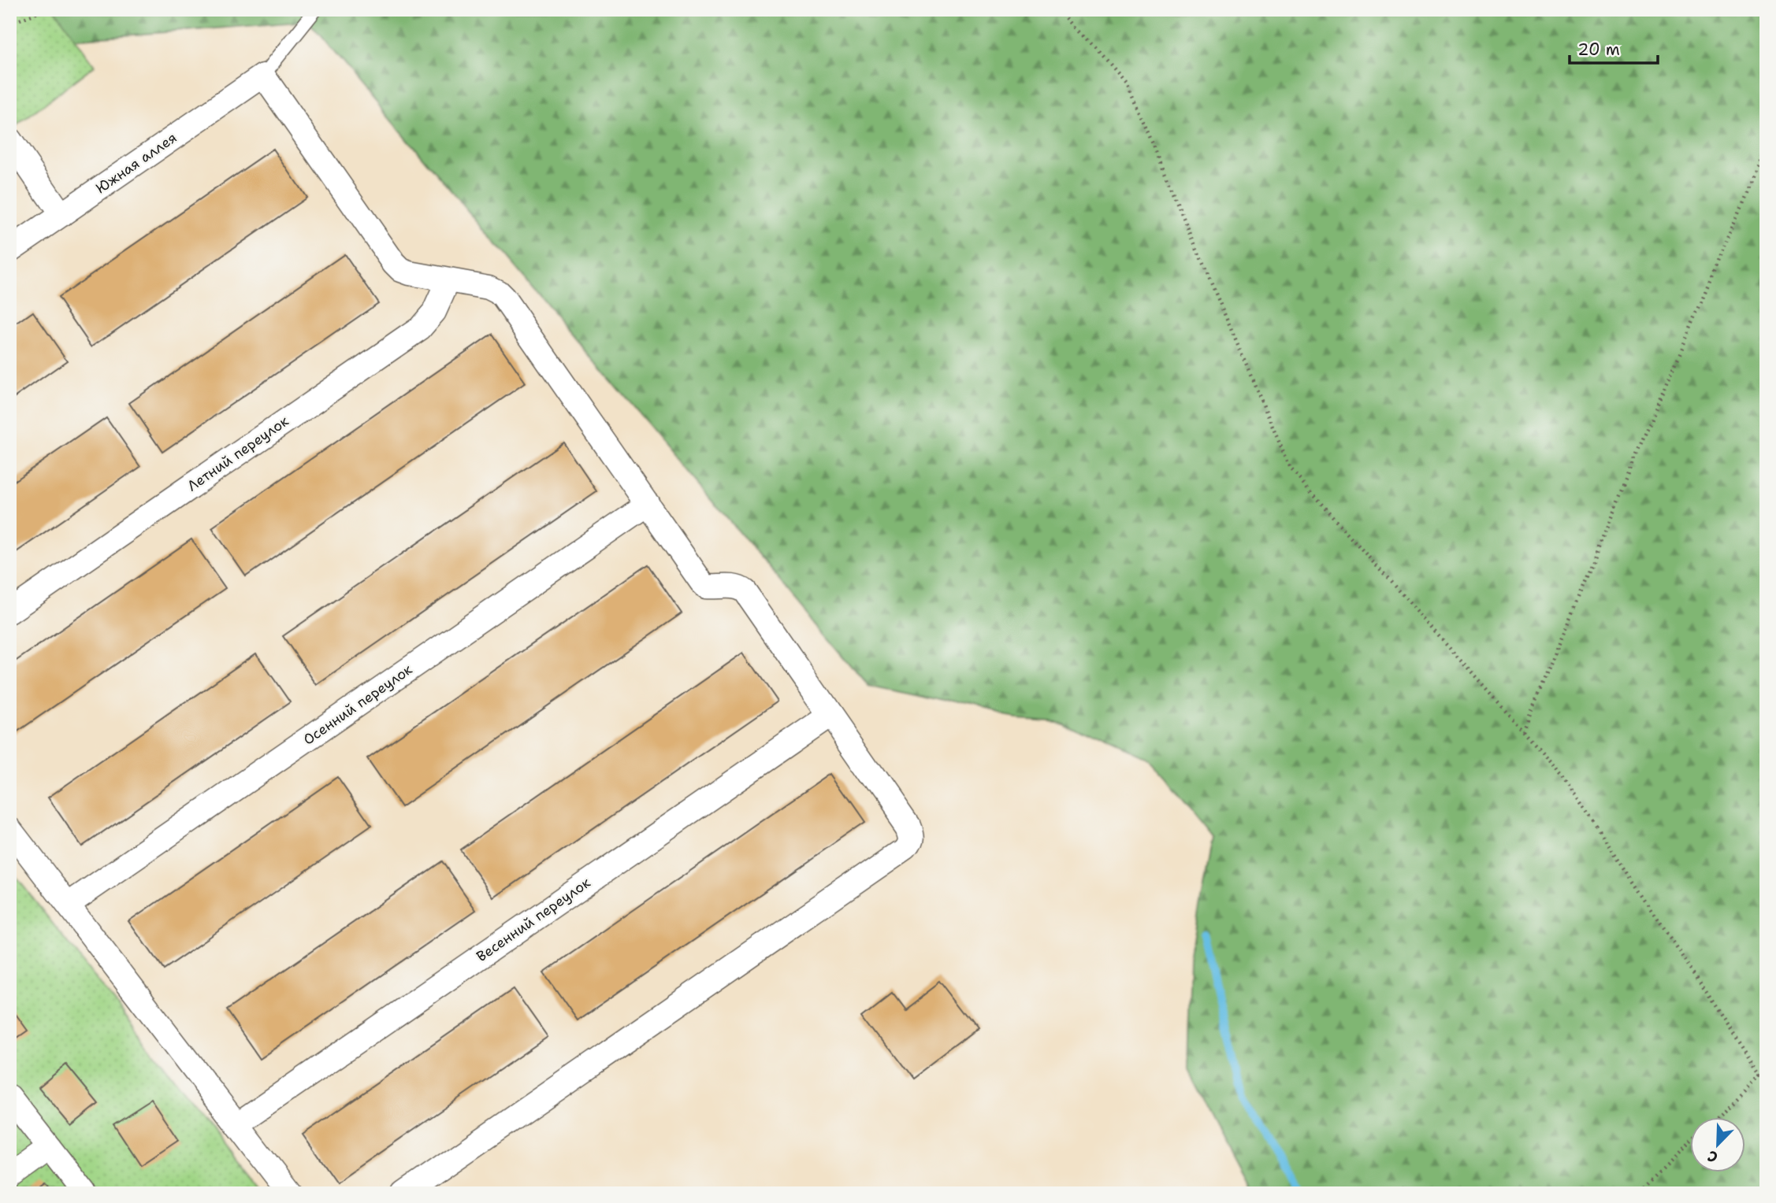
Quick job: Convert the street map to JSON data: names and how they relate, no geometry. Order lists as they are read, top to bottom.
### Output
{
  "streets": {
    "street": [
      "Южная аллея",
      "Летний переулок",
      "Осенний переулок",
      "Весенний переулок"
    ]
  },
  "scale_bar": "20 m",
  "north": "bottom left"
}
